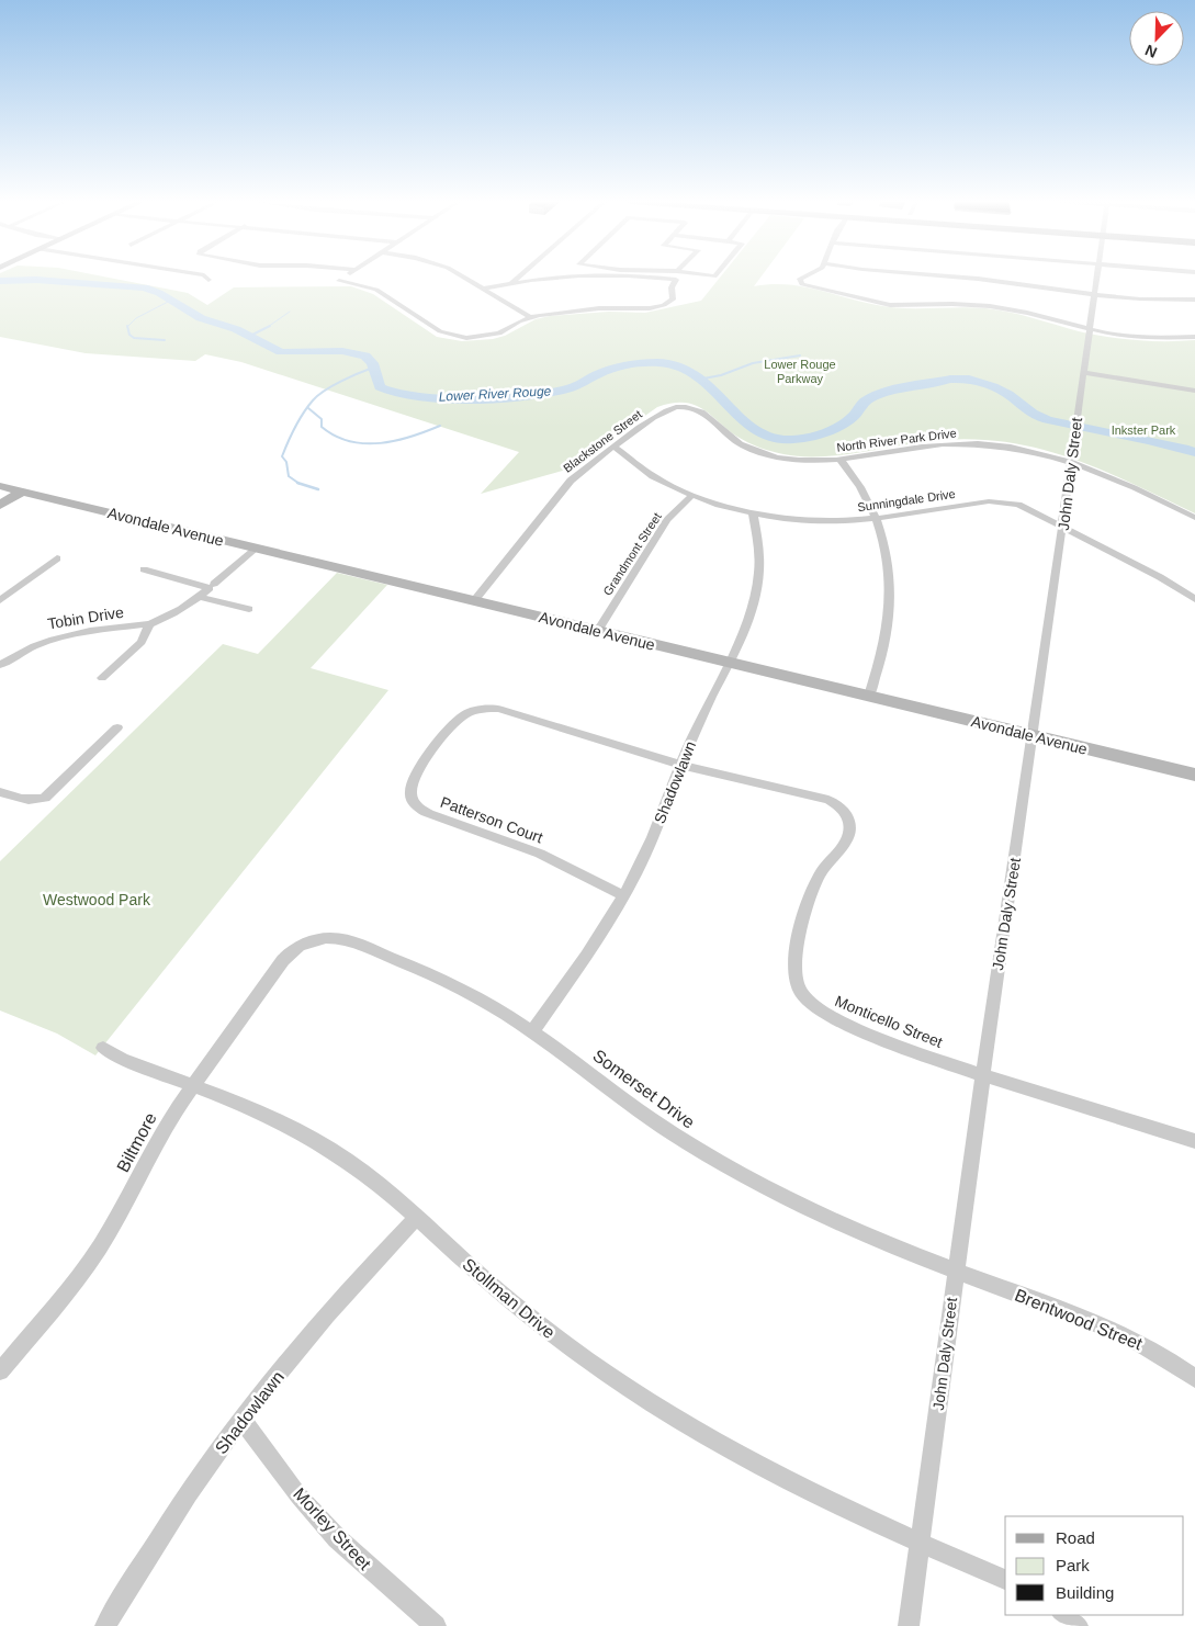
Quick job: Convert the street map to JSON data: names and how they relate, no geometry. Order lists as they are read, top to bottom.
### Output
{
  "streets": {
    "street": [
      "North River Park Drive",
      "Blackstone Street",
      "John Daly Street",
      "Sunningdale Drive",
      "Avondale Avenue",
      "Grandmont Street",
      "Tobin Drive",
      "Shadowlawn",
      "Patterson Court",
      "Monticello Street",
      "Somerset Drive",
      "Biltmore",
      "Stollman Drive",
      "Brentwood Street",
      "Morley Street"
    ]
  },
  "crossings": [
    ["North River Park Drive", "Blackstone Street"],
    ["North River Park Drive", "John Daly Street"],
    ["Blackstone Street", "Sunningdale Drive"],
    ["Blackstone Street", "Avondale Avenue"],
    ["John Daly Street", "Sunningdale Drive"],
    ["John Daly Street", "Avondale Avenue"],
    ["John Daly Street", "Monticello Street"],
    ["John Daly Street", "Somerset Drive"],
    ["John Daly Street", "Stollman Drive"],
    ["John Daly Street", "Brentwood Street"],
    ["Sunningdale Drive", "Grandmont Street"],
    ["Sunningdale Drive", "Shadowlawn"],
    ["Avondale Avenue", "Grandmont Street"],
    ["Avondale Avenue", "Shadowlawn"],
    ["Shadowlawn", "Patterson Court"],
    ["Shadowlawn", "Monticello Street"],
    ["Shadowlawn", "Somerset Drive"],
    ["Shadowlawn", "Stollman Drive"],
    ["Shadowlawn", "Morley Street"],
    ["Patterson Court", "Monticello Street"],
    ["Somerset Drive", "Biltmore"],
    ["Somerset Drive", "Brentwood Street"],
    ["Biltmore", "Stollman Drive"]
  ],
  "water": ["Lower River Rouge"],
  "parks": ["Lower Rouge Parkway", "Inkster Park", "Westwood Park"],
  "legend": ["Road", "Park", "Building"],
  "north": "bottom left"
}
